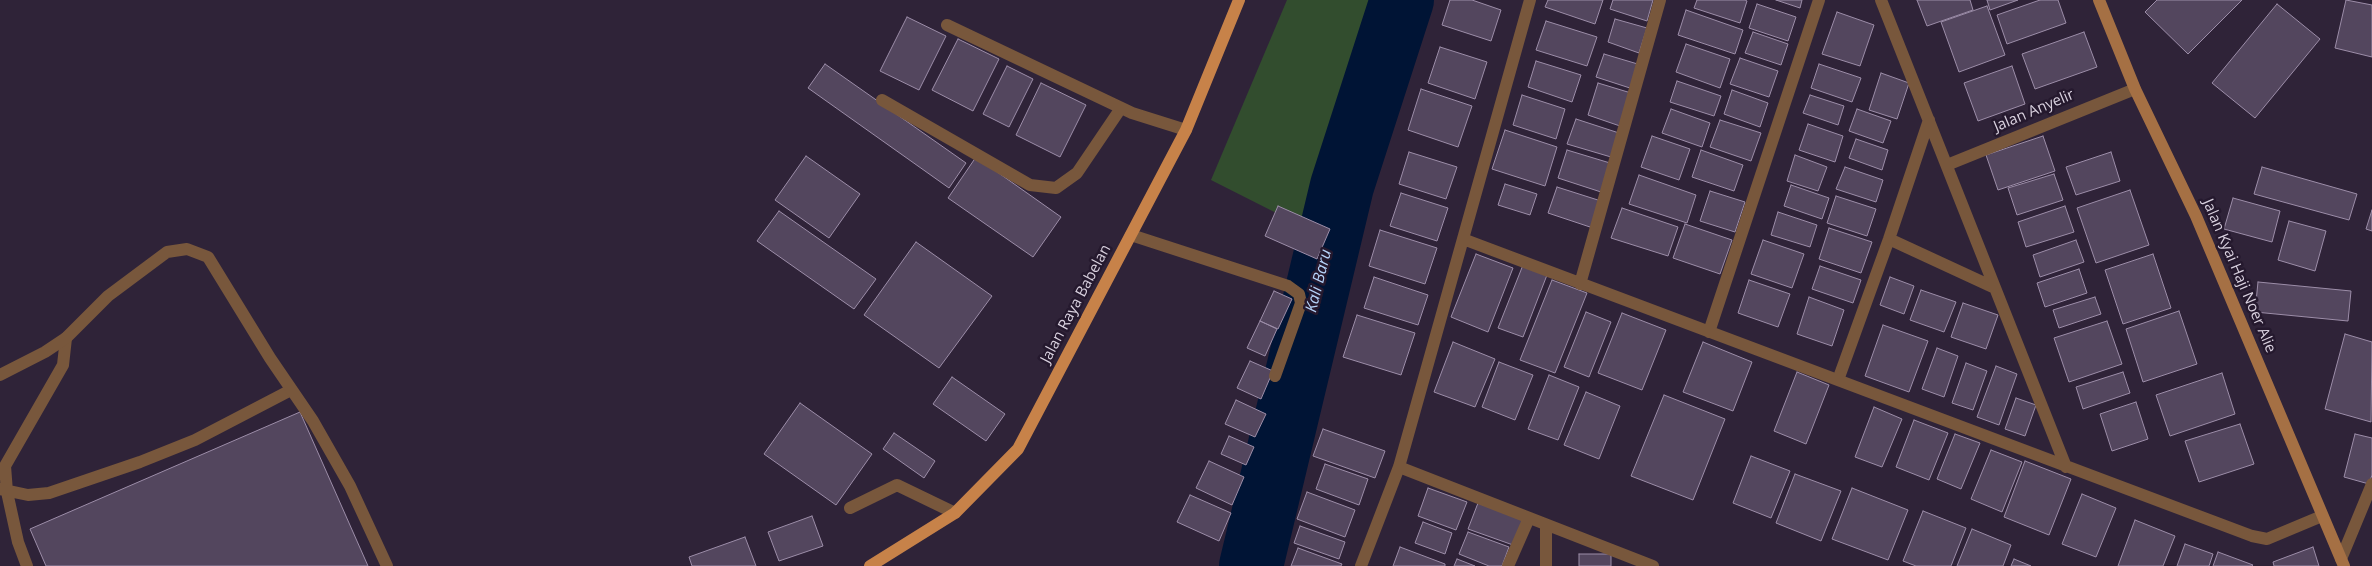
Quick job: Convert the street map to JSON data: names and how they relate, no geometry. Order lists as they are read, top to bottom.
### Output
{
  "streets": {
    "main road": ["Jalan Raya Babelan"],
    "street": ["Jalan Anyelir", "Jalan Kyai Haji Noer Alie"]
  },
  "crossings": [
    ["Jalan Anyelir", "Jalan Kyai Haji Noer Alie"]
  ],
  "water": ["Kali Baru"]
}
